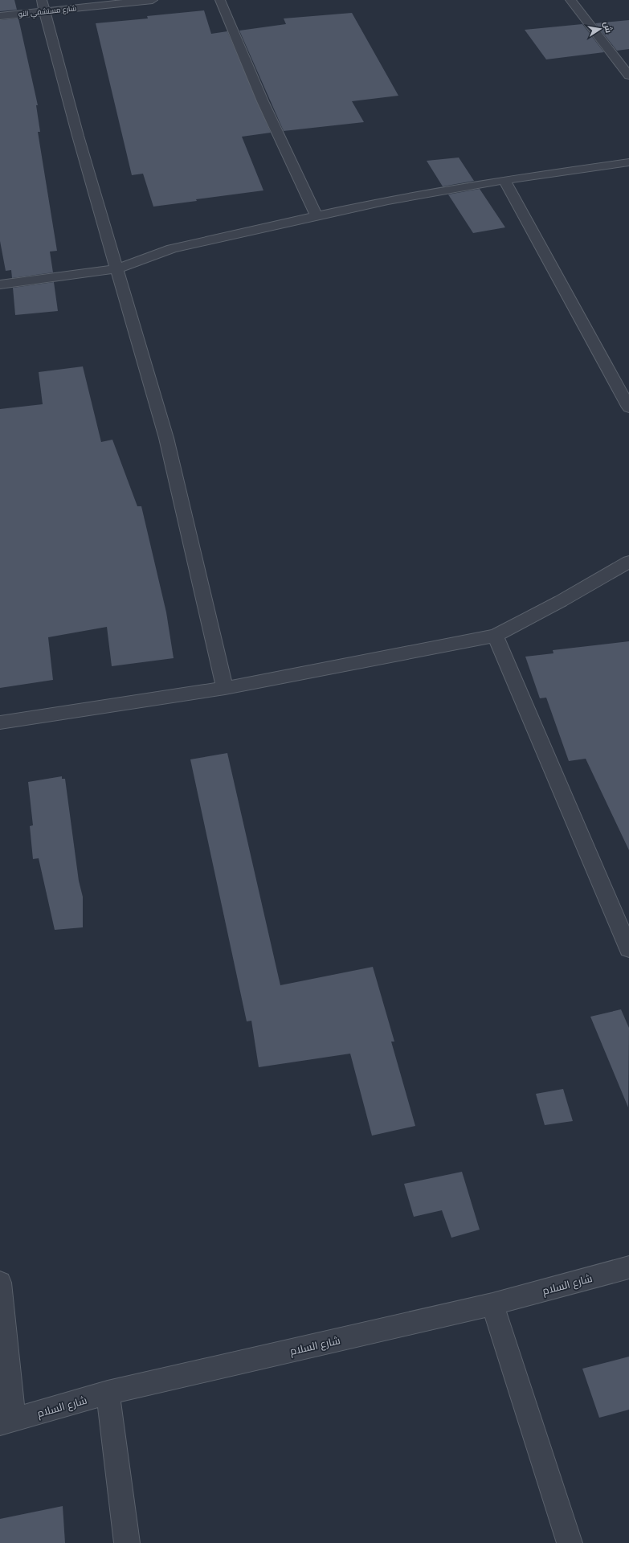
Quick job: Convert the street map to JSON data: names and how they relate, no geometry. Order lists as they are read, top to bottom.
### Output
{
  "streets": {
    "street": ["شارع مستشفي النو", "شارع السلام"]
  },
  "north": "right"
}
